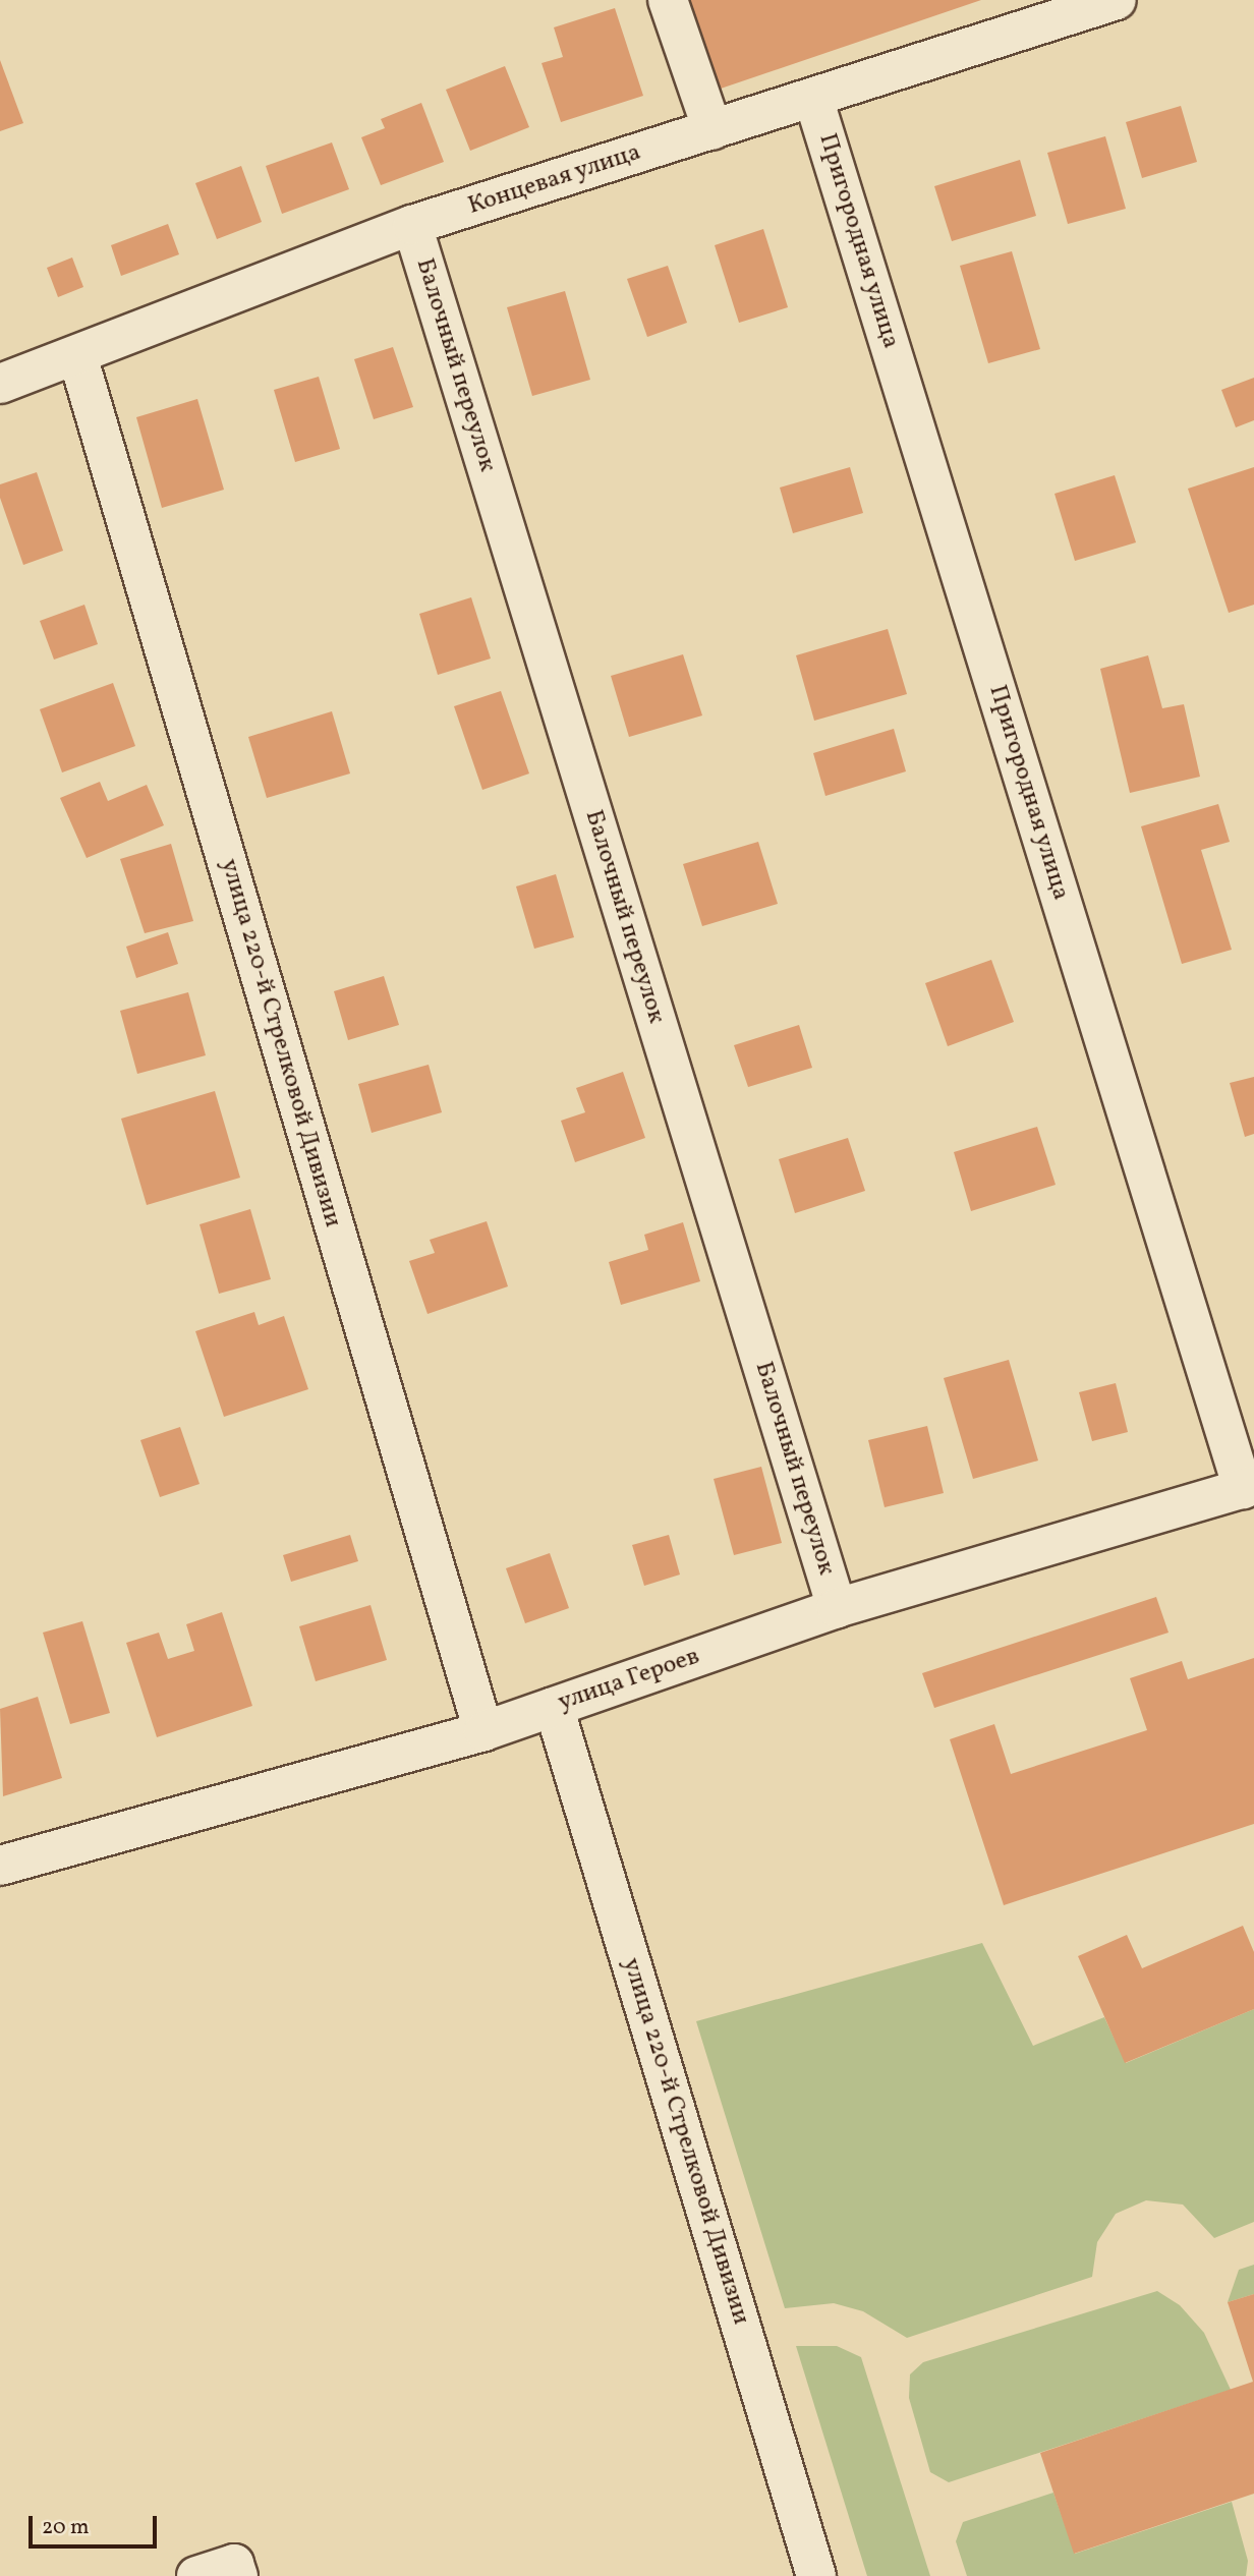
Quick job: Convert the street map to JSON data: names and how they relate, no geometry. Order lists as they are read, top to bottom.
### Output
{
  "streets": {
    "street": [
      "Концевая улица",
      "Пригородная улица",
      "Балочный переулок",
      "улица 220-й Стрелковой Дивизии",
      "улица Героев"
    ]
  },
  "crossings": [
    ["Концевая улица", "Пригородная улица"],
    ["Концевая улица", "Балочный переулок"],
    ["Концевая улица", "улица 220-й Стрелковой Дивизии"],
    ["Пригородная улица", "улица Героев"],
    ["Балочный переулок", "улица Героев"],
    ["улица 220-й Стрелковой Дивизии", "улица Героев"]
  ],
  "scale_bar": "20 m"
}
